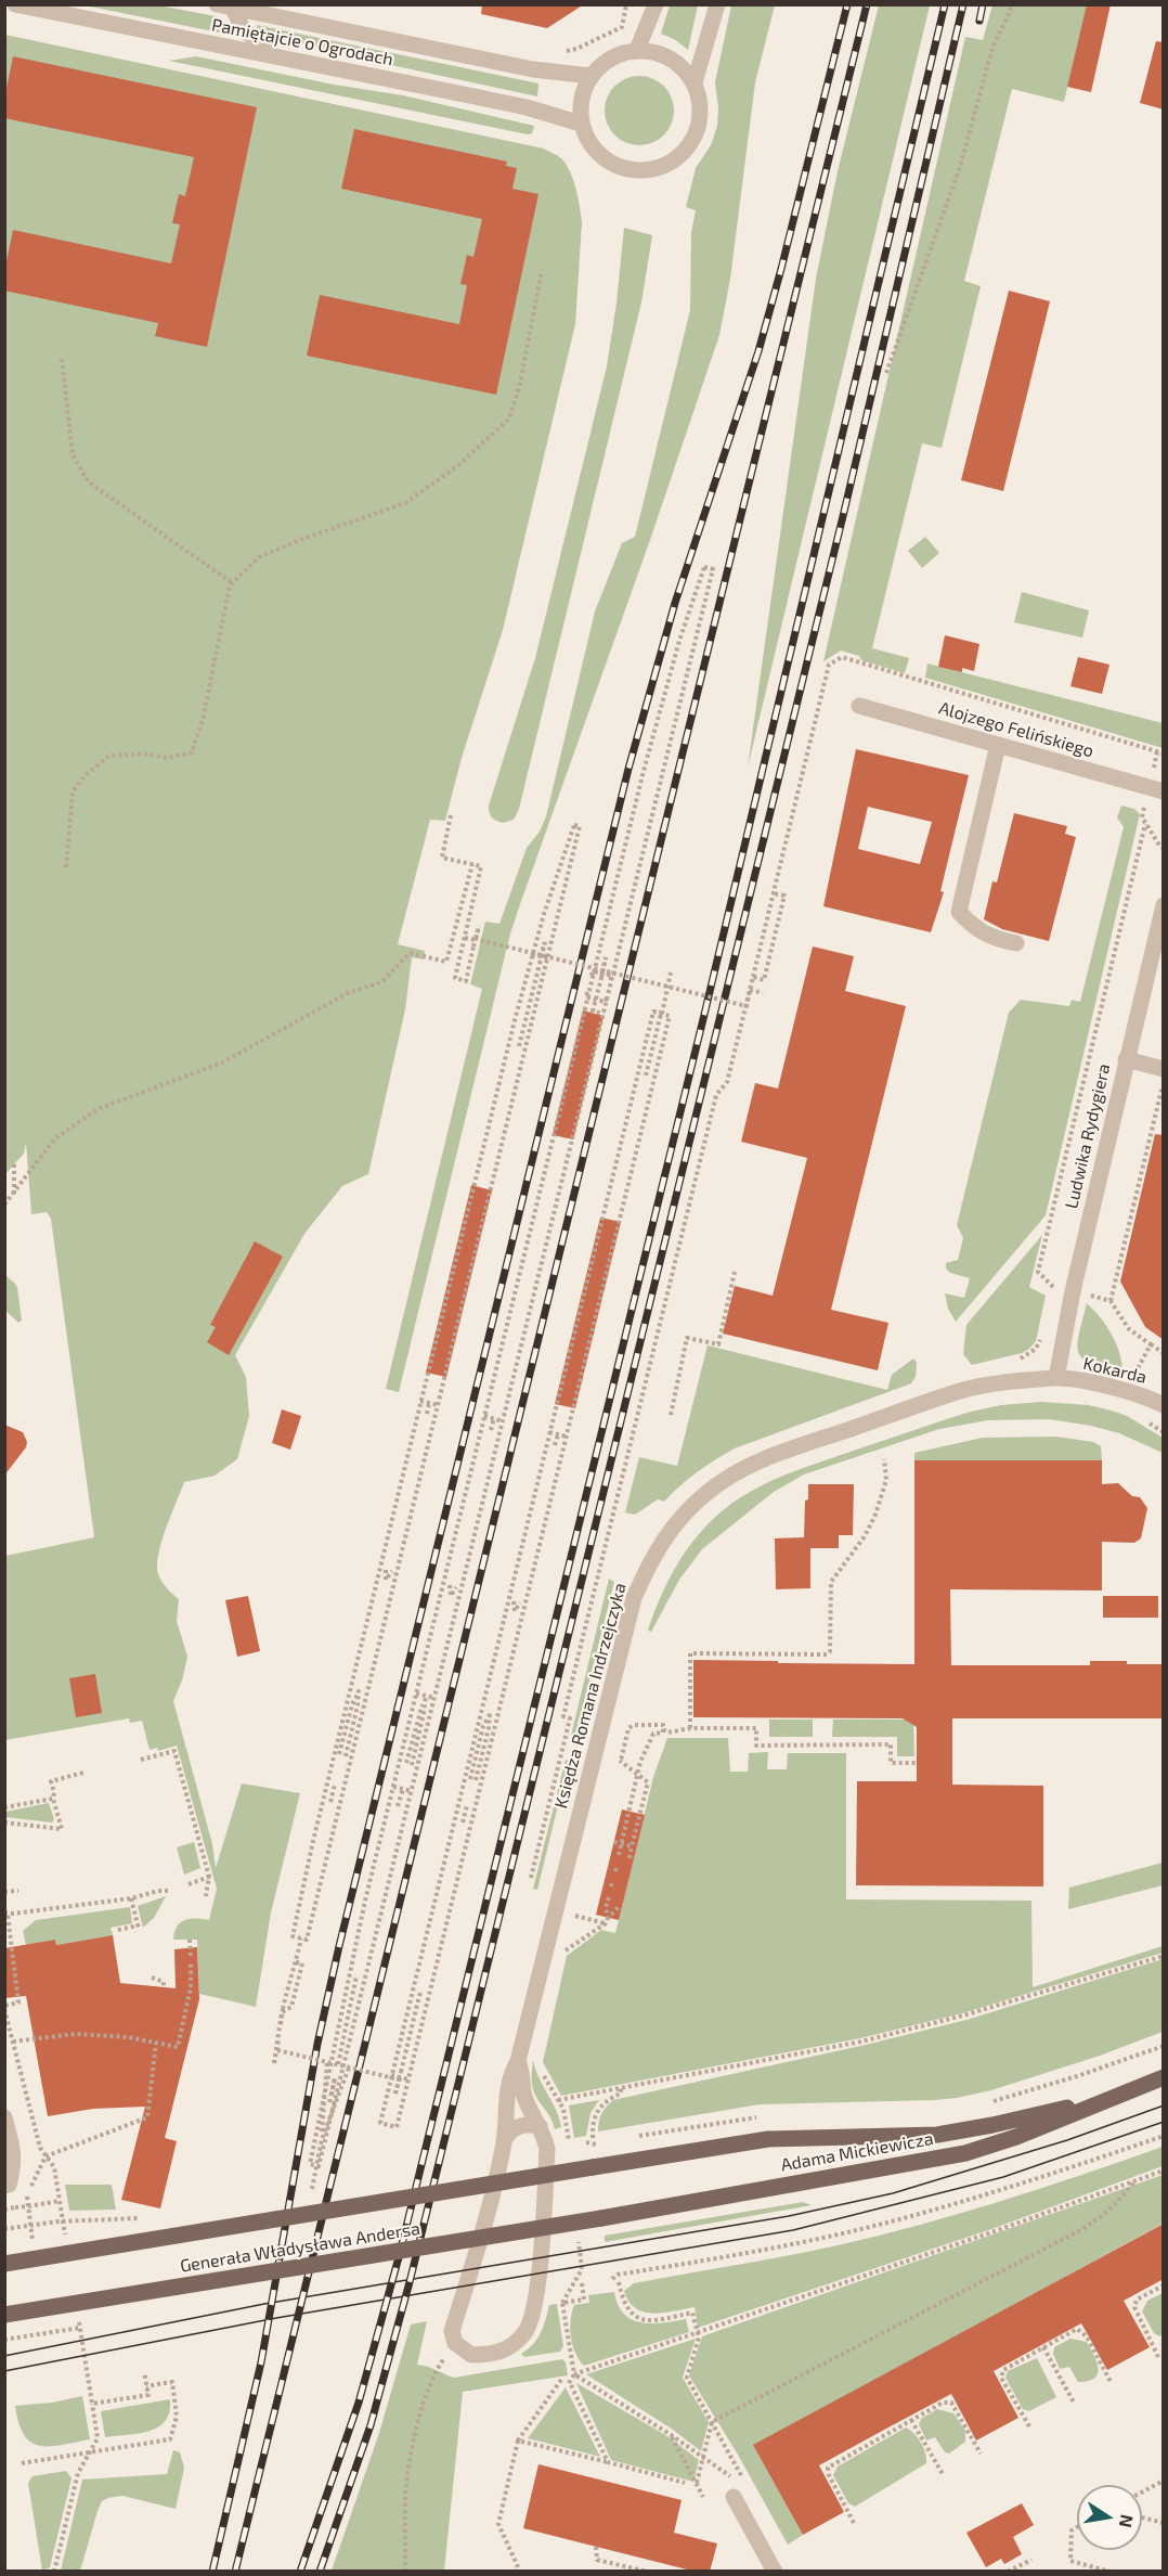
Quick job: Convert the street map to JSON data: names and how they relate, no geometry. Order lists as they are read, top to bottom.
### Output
{
  "streets": {
    "main road": ["Adama Mickiewicza", "Generała Władysława Andersa"],
    "street": [
      "Pamiętajcie o Ogrodach",
      "Alojzego Felińskiego",
      "Ludwika Rydygiera",
      "Kokarda",
      "Księdza Romana Indrzejczyka"
    ]
  },
  "crossings": [
    ["Ludwika Rydygiera", "Kokarda"],
    ["Ludwika Rydygiera", "Księdza Romana Indrzejczyka"],
    ["Kokarda", "Księdza Romana Indrzejczyka"],
    ["Adama Mickiewicza", "Generała Władysława Andersa"]
  ],
  "north": "right"
}
